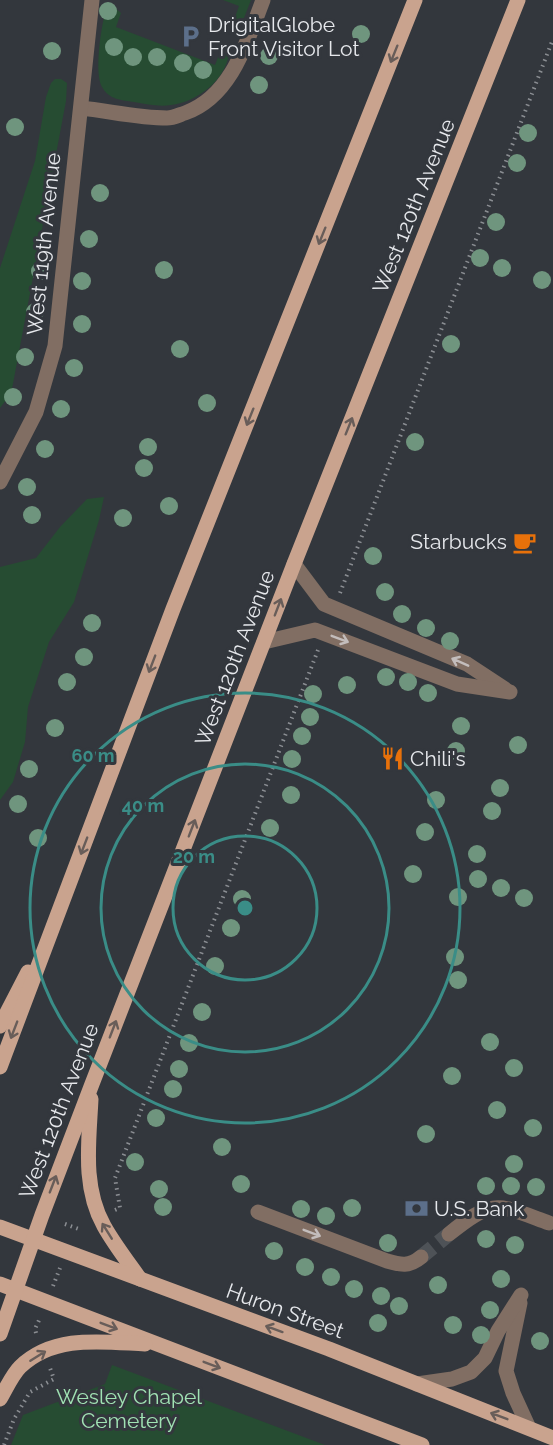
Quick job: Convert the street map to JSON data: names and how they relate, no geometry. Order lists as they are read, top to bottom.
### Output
{
  "streets": {
    "main road": ["West 120th Avenue", "Huron Street"],
    "lane": ["West 119th Avenue"]
  },
  "crossings": [
    ["West 120th Avenue", "Huron Street"]
  ],
  "parks": ["Wesley Chapel Cemetery"],
  "places": {
    "parking": ["DrigitalGlobe Front Visitor Lot"],
    "cafe": ["Starbucks"],
    "restaurant": ["Chili's"],
    "bank": ["U.S. Bank"]
  },
  "rings": ["60 m", "40 m", "20 m"]
}
